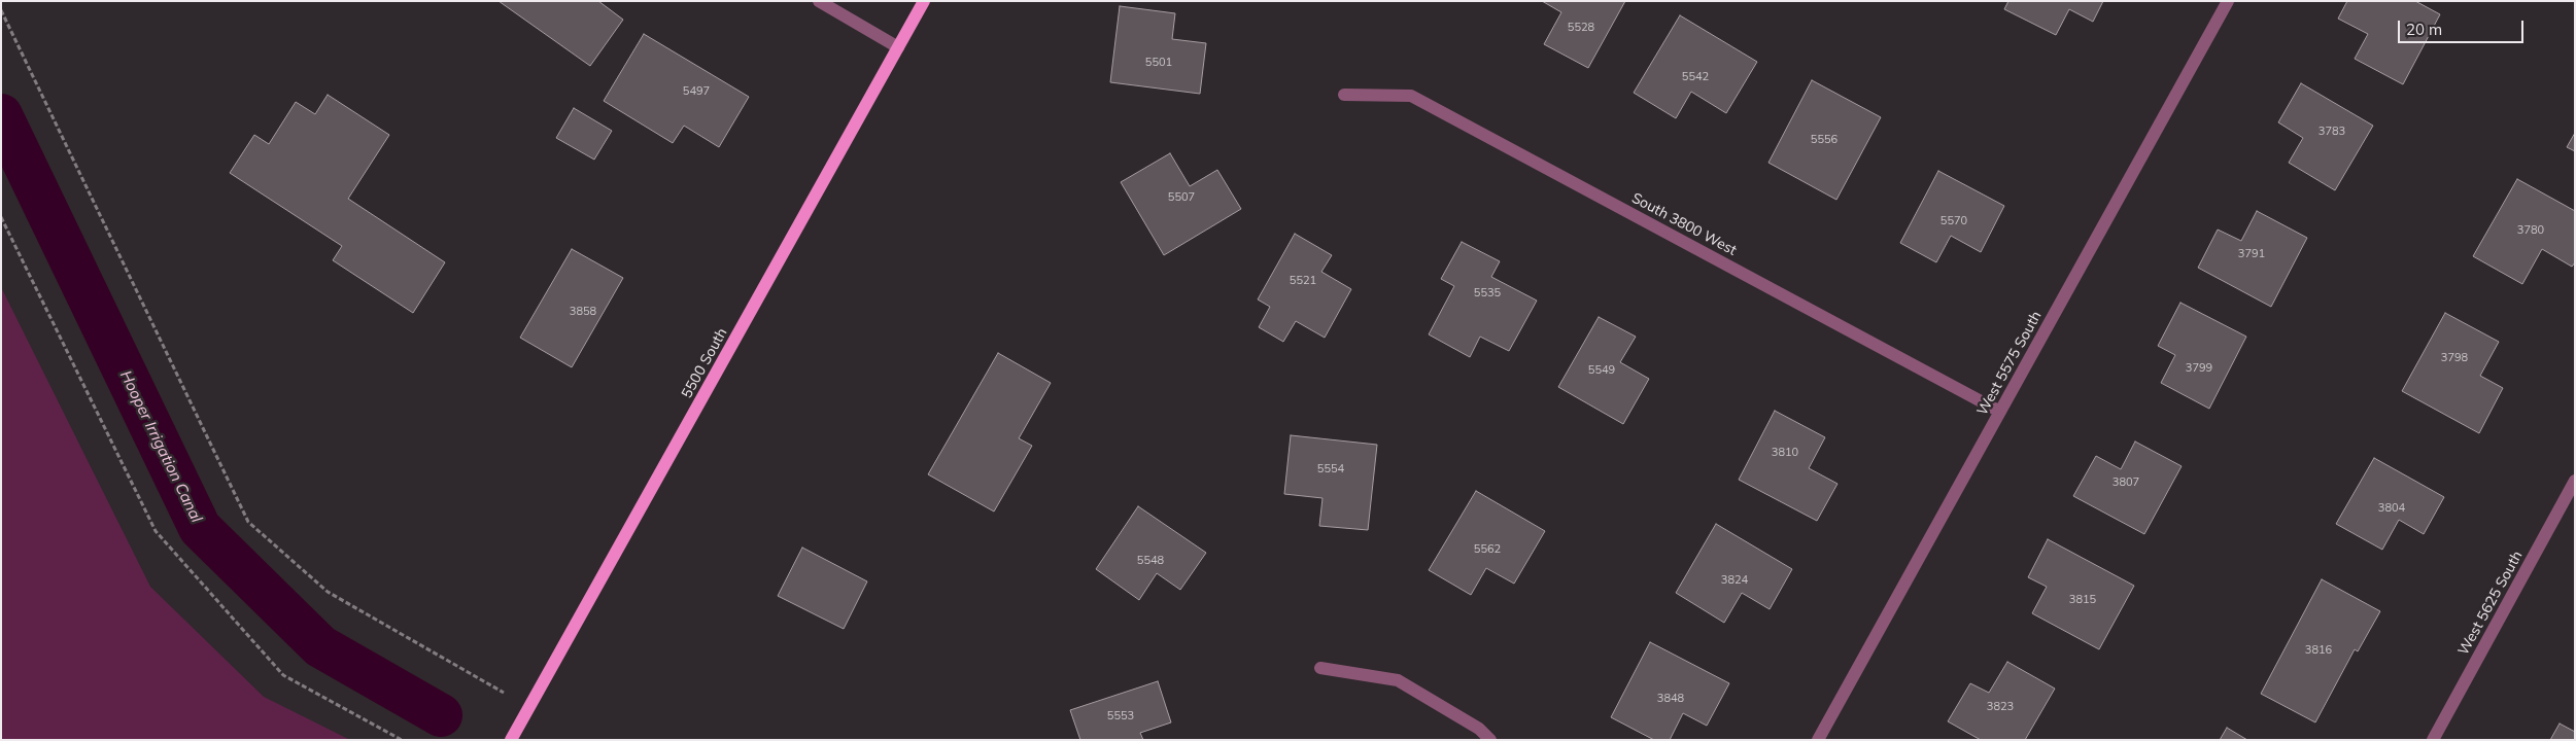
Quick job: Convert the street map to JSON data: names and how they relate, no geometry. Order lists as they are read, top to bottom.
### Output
{
  "streets": {
    "main road": ["5500 South"],
    "street": ["South 3800 West", "West 5575 South", "West 5625 South"]
  },
  "crossings": [
    ["South 3800 West", "West 5575 South"]
  ],
  "water": ["Hooper Irrigation Canal"],
  "house_numbers": [
    "5528",
    "5501",
    "5542",
    "5497",
    "3783",
    "5556",
    "5507",
    "5570",
    "3780",
    "3791",
    "5521",
    "5535",
    "3858",
    "3798",
    "3799",
    "5549",
    "3810",
    "5554",
    "3807",
    "3804",
    "5562",
    "5548",
    "3824",
    "3815",
    "3816",
    "3848",
    "3823",
    "5553"
  ],
  "scale_bar": "20 m"
}
